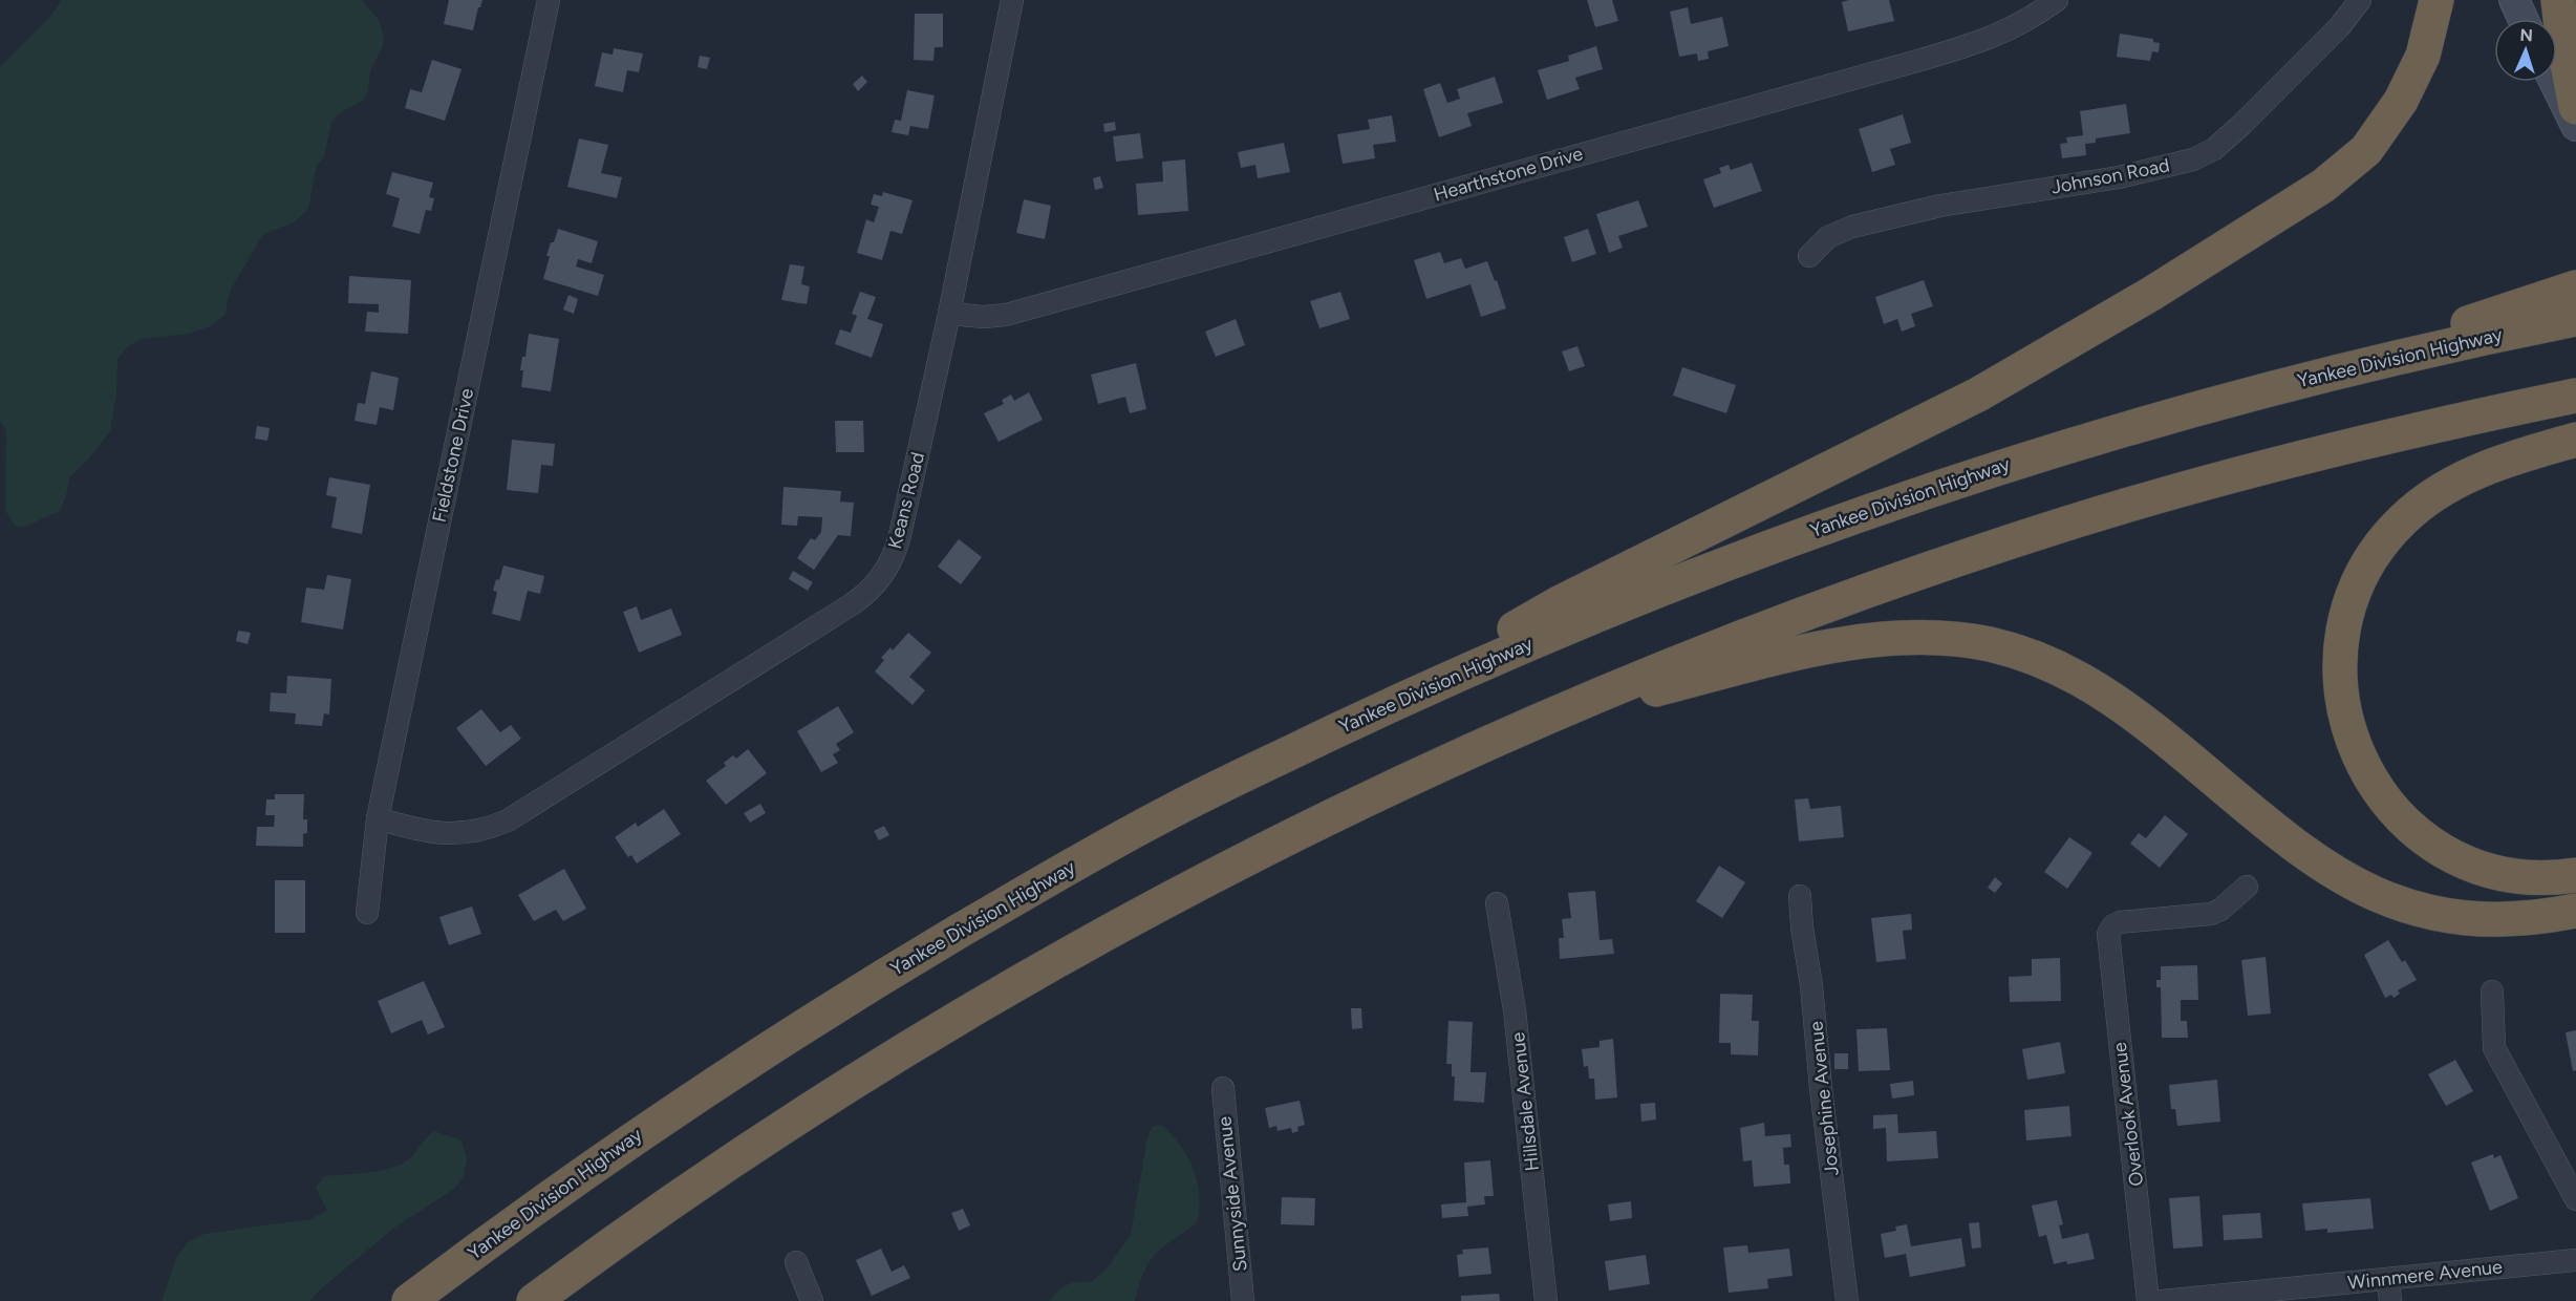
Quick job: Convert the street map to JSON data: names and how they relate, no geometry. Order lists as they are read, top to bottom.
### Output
{
  "streets": {
    "highway": ["Yankee Division Highway"],
    "street": [
      "Hearthstone Drive",
      "Johnson Road",
      "Fieldstone Drive",
      "Keans Road",
      "Josephine Avenue",
      "Hillsdale Avenue",
      "Overlook Avenue",
      "Sunnyside Avenue",
      "Winnmere Avenue"
    ]
  },
  "crossings": [
    ["Hearthstone Drive", "Keans Road"],
    ["Fieldstone Drive", "Keans Road"]
  ],
  "north": "top"
}
